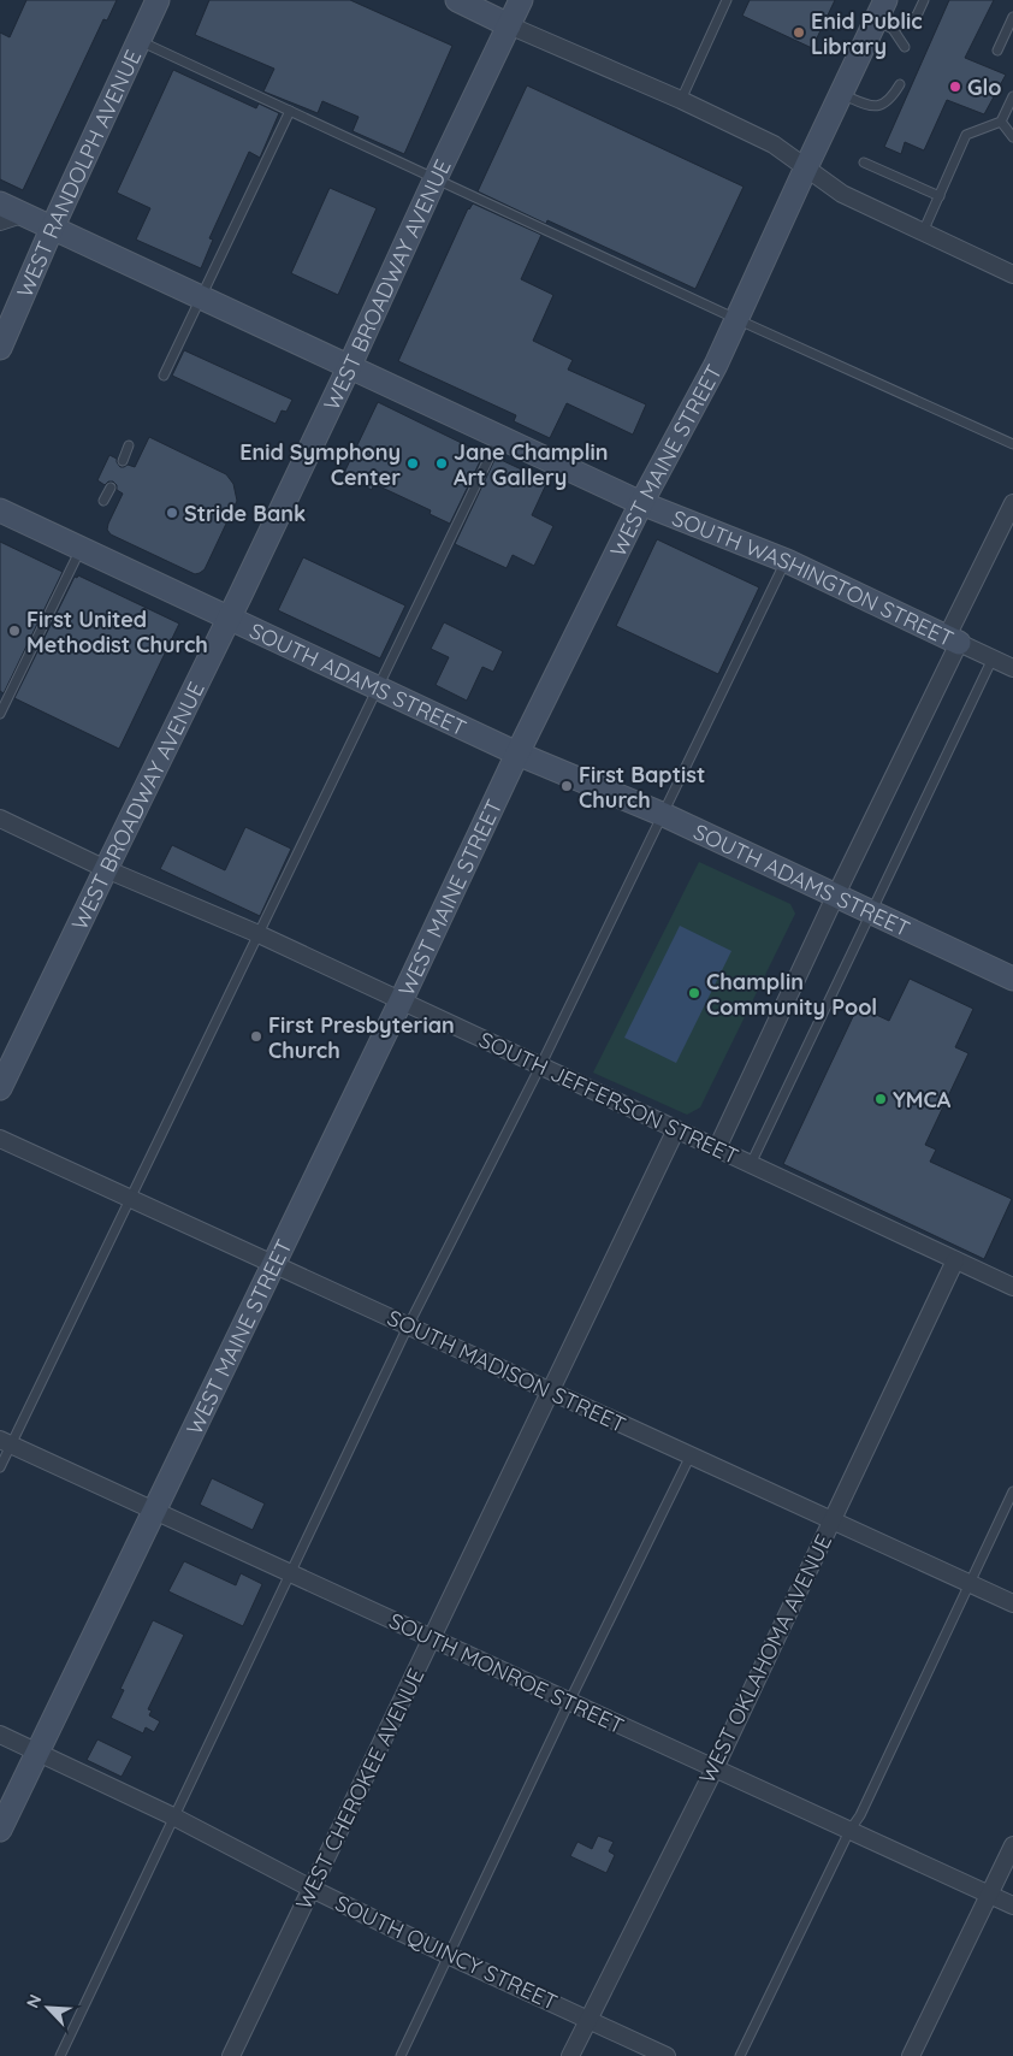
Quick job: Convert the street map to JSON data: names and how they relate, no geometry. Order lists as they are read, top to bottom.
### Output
{
  "streets": {
    "main road": [
      "WEST RANDOLPH AVENUE",
      "WEST BROADWAY AVENUE",
      "WEST MAINE STREET",
      "SOUTH WASHINGTON STREET",
      "SOUTH ADAMS STREET"
    ],
    "street": [
      "SOUTH JEFFERSON STREET",
      "SOUTH MADISON STREET",
      "WEST OKLAHOMA AVENUE",
      "SOUTH MONROE STREET",
      "WEST CHEROKEE AVENUE",
      "SOUTH QUINCY STREET"
    ]
  },
  "crossings": [
    ["WEST RANDOLPH AVENUE", "SOUTH WASHINGTON STREET"],
    ["WEST BROADWAY AVENUE", "SOUTH WASHINGTON STREET"],
    ["WEST BROADWAY AVENUE", "SOUTH ADAMS STREET"],
    ["WEST BROADWAY AVENUE", "SOUTH JEFFERSON STREET"],
    ["WEST MAINE STREET", "SOUTH WASHINGTON STREET"],
    ["WEST MAINE STREET", "SOUTH ADAMS STREET"],
    ["WEST MAINE STREET", "SOUTH JEFFERSON STREET"],
    ["WEST MAINE STREET", "SOUTH MADISON STREET"],
    ["WEST MAINE STREET", "SOUTH MONROE STREET"],
    ["WEST MAINE STREET", "SOUTH QUINCY STREET"],
    ["SOUTH JEFFERSON STREET", "WEST OKLAHOMA AVENUE"],
    ["SOUTH JEFFERSON STREET", "WEST CHEROKEE AVENUE"],
    ["SOUTH MADISON STREET", "WEST OKLAHOMA AVENUE"],
    ["SOUTH MADISON STREET", "WEST CHEROKEE AVENUE"],
    ["WEST OKLAHOMA AVENUE", "SOUTH MONROE STREET"],
    ["WEST OKLAHOMA AVENUE", "SOUTH QUINCY STREET"],
    ["SOUTH MONROE STREET", "WEST CHEROKEE AVENUE"],
    ["WEST CHEROKEE AVENUE", "SOUTH QUINCY STREET"]
  ],
  "places": [
    "Enid Public Library",
    "Glo",
    "Enid Symphony Center",
    "Jane Champlin Art Gallery",
    "Stride Bank",
    "First United Methodist Church",
    "First Baptist Church",
    "Champlin Community Pool",
    "First Presbyterian Church",
    "YMCA"
  ],
  "north": "top left"
}
